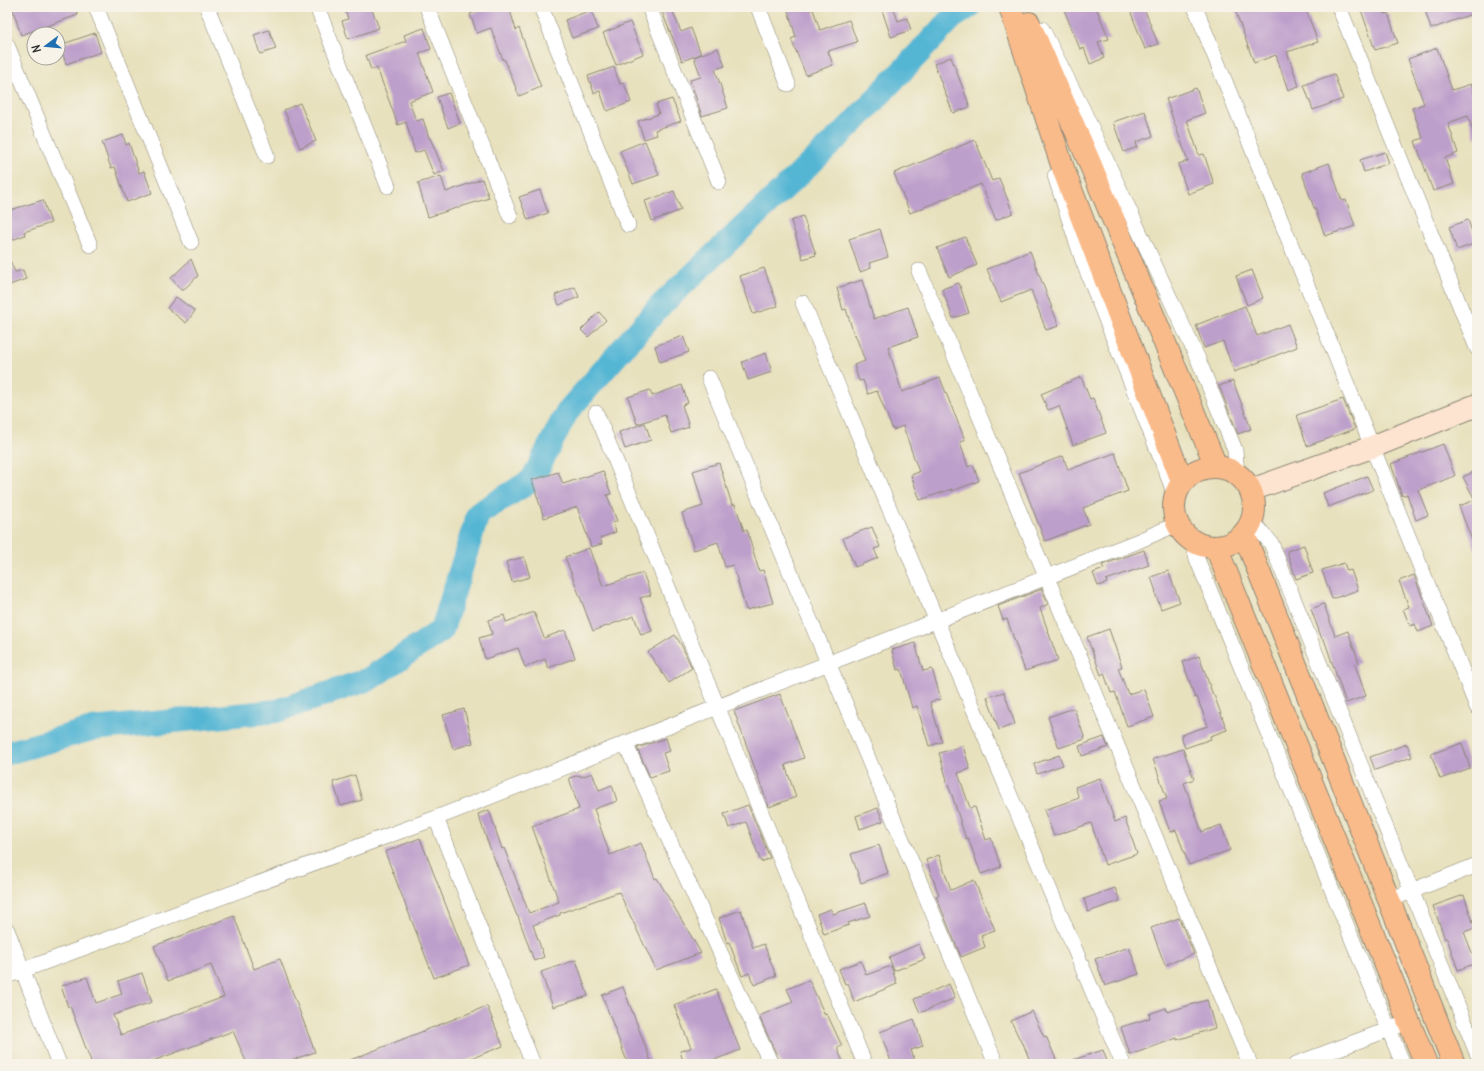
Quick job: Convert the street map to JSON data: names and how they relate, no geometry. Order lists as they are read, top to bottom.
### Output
{
  "north": "left"
}
